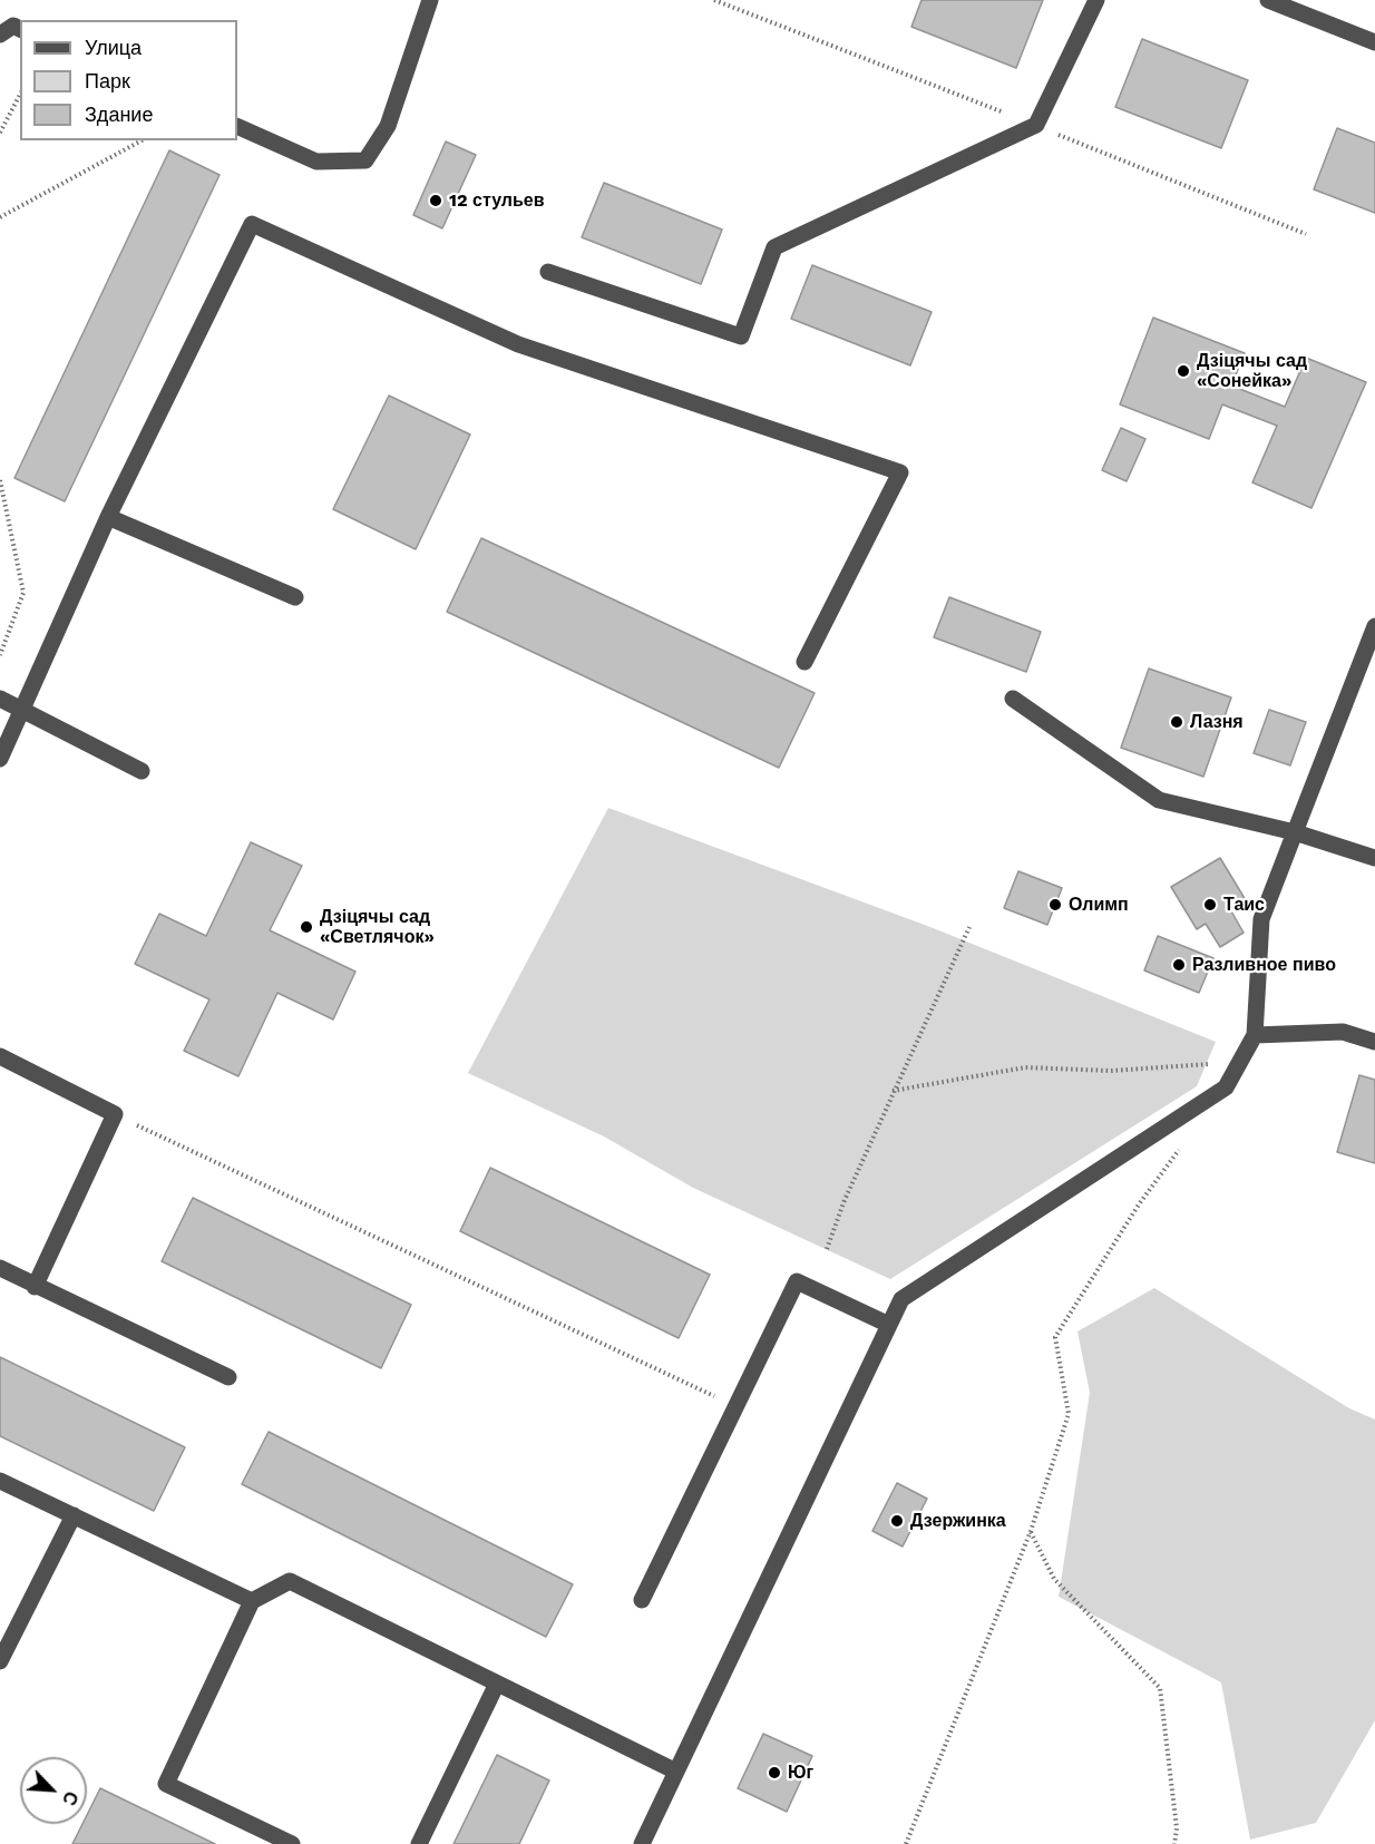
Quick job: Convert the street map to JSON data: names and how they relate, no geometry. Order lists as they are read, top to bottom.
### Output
{
  "places": [
    "12 стульев",
    "Дзіцячы сад «Сонейка»",
    "Лазня",
    "Олимп",
    "Таис",
    "Дзіцячы сад «Светлячок»",
    "Разливное пиво",
    "Дзержинка",
    "Юг"
  ],
  "legend": ["Улица", "Парк", "Здание"],
  "north": "bottom right"
}
